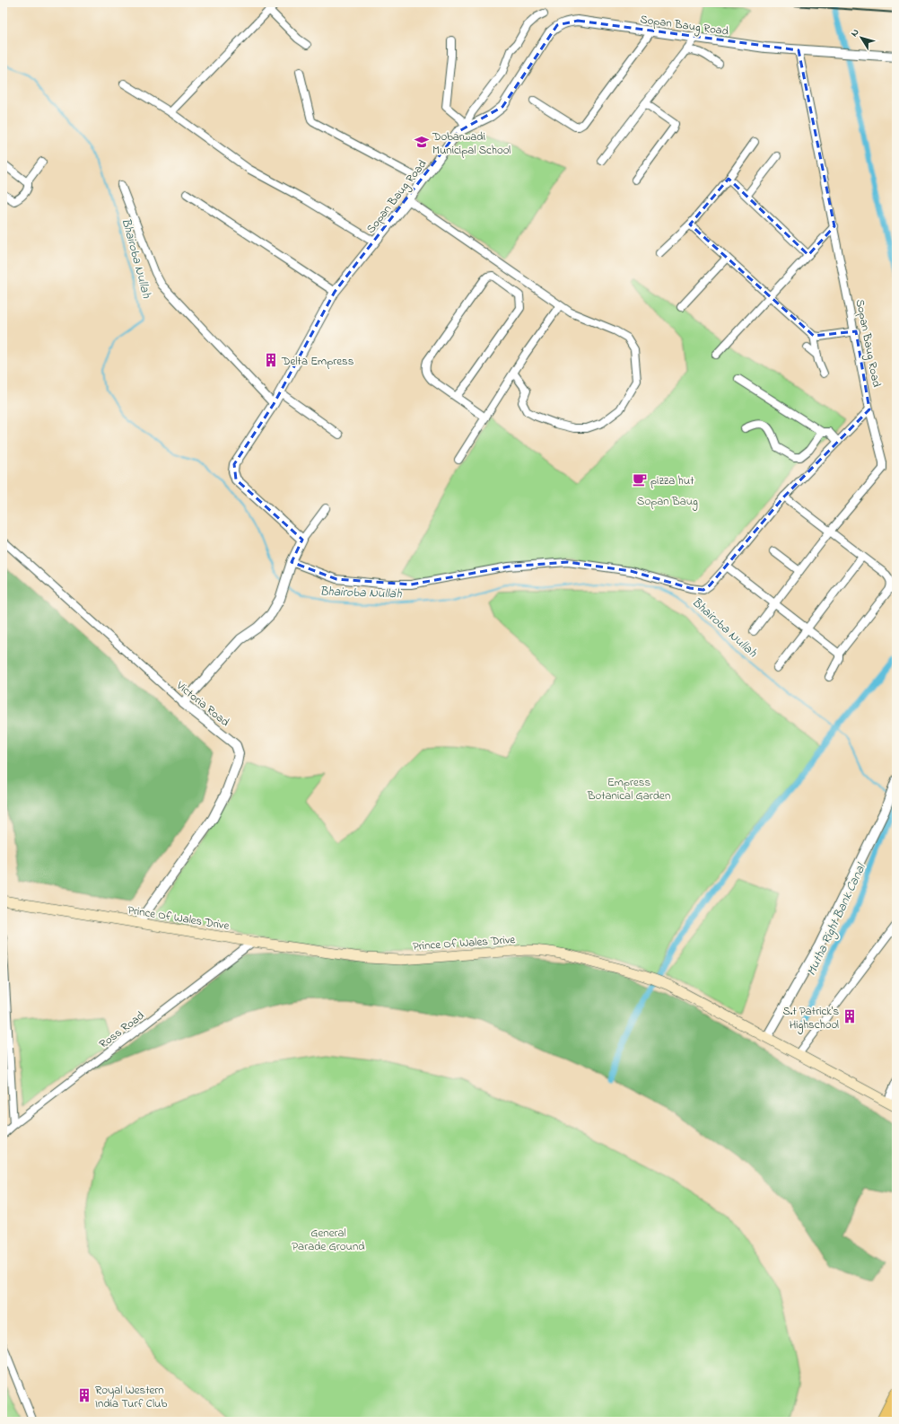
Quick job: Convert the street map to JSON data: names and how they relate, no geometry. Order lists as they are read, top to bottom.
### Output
{
  "streets": {
    "main road": ["Prince Of Wales Drive"],
    "street": ["Sopan Baug Road", "Victoria Road", "Ross Road"]
  },
  "crossings": [
    ["Victoria Road", "Prince Of Wales Drive"],
    ["Prince Of Wales Drive", "Ross Road"]
  ],
  "water": ["Bhairoba Nullah", "Mutha Right Bank Canal"],
  "parks": ["Sopan Baug", "Empress Botanical Garden", "General Parade Ground"],
  "places": {
    "school or university": ["Dobarwadi Municipal School"],
    "building": ["Delta Empress", "S.t Patrick's Highschool", "Royal Western India Turf Club"],
    "cafe": ["pizza hut"]
  },
  "north": "top left"
}
